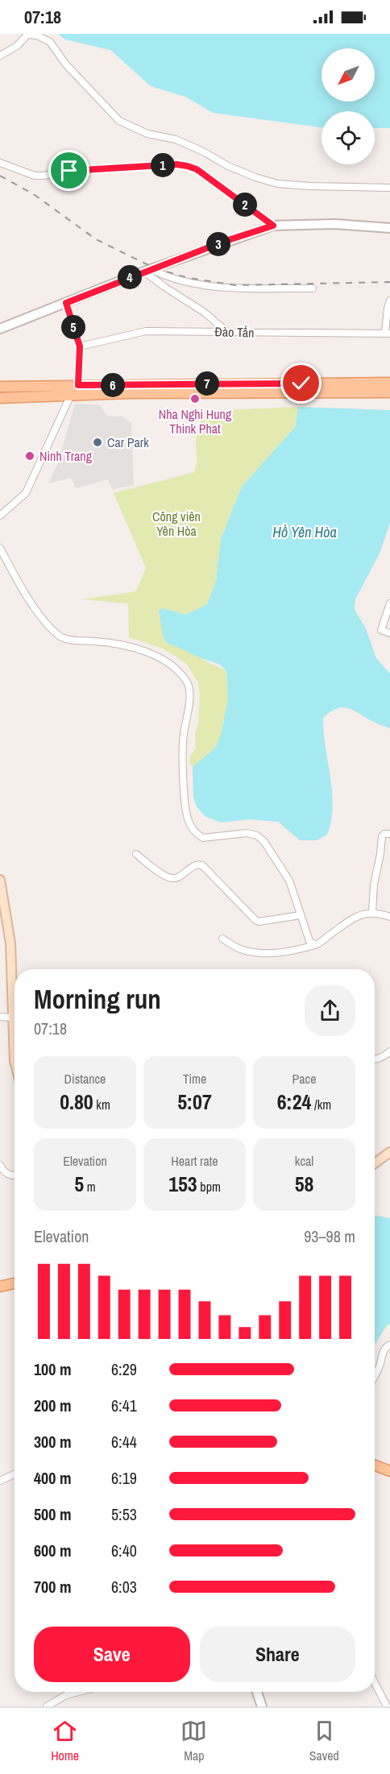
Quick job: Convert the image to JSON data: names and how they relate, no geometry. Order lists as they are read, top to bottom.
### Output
{
  "streets": {
    "street": ["Đào Tấn"]
  },
  "water": ["Hồ Yên Hòa"],
  "parks": ["Công viên Yên Hòa"],
  "places": ["Nha Nghi Hung Think Phat", "Car Park", "Ninh Trang"],
  "north": "bottom left",
  "page": {
    "status": "07:18",
    "pins": [
      "1",
      "2",
      "3",
      "4",
      "5",
      "7",
      "6"
    ],
    "heading": ["Morning run", "07:18"],
    "stats": [
      ["Distance", "0.80 km"],
      ["Time", "5:07"],
      ["Pace", "6:24 /km"],
      ["Elevation", "5 m"],
      ["Heart rate", "153 bpm"],
      ["kcal", "58"]
    ],
    "chart": ["Elevation", "93–98 m"],
    "list": [
      {
        "name": "100 m",
        "note": "6:29"
      },
      {
        "name": "200 m",
        "note": "6:41"
      },
      {
        "name": "300 m",
        "note": "6:44"
      },
      {
        "name": "400 m",
        "note": "6:19"
      },
      {
        "name": "500 m",
        "note": "5:53"
      },
      {
        "name": "600 m",
        "note": "6:40"
      },
      {
        "name": "700 m",
        "note": "6:03"
      }
    ],
    "buttons": ["Save", "Share"],
    "tabs": ["Home", "Map", "Saved"]
  }
}
